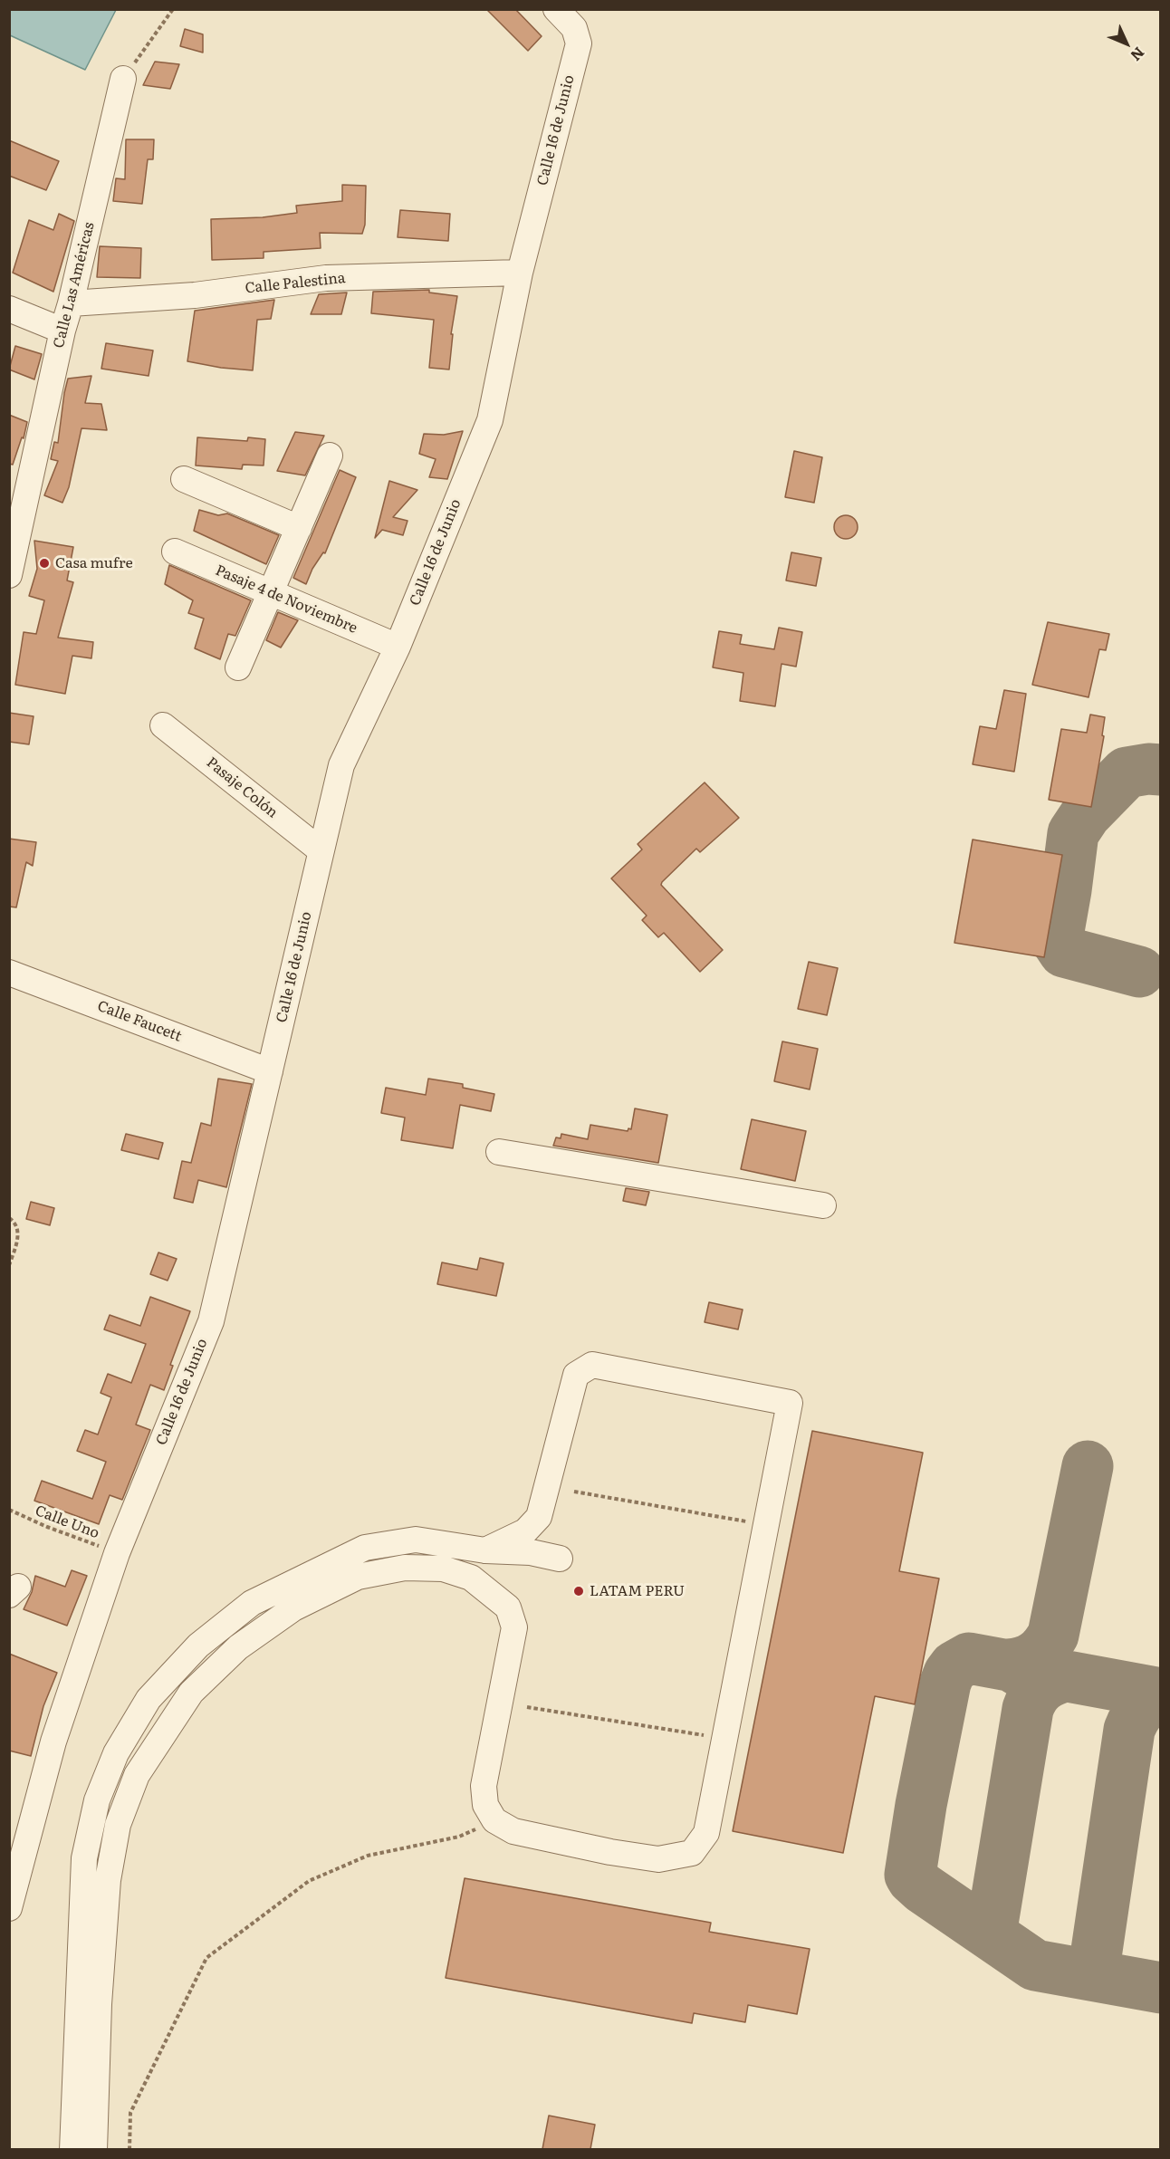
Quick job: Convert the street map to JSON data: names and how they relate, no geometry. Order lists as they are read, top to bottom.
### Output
{
  "streets": {
    "street": [
      "Calle 16 de Junio",
      "Calle Palestina",
      "Calle Las Américas",
      "Pasaje 4 de Noviembre",
      "Pasaje Colón",
      "Calle Faucett"
    ],
    "path": ["Calle Uno"]
  },
  "crossings": [
    ["Calle 16 de Junio", "Calle Palestina"],
    ["Calle 16 de Junio", "Pasaje 4 de Noviembre"],
    ["Calle 16 de Junio", "Pasaje Colón"],
    ["Calle 16 de Junio", "Calle Faucett"],
    ["Calle 16 de Junio", "Calle Uno"],
    ["Calle Palestina", "Calle Las Américas"]
  ],
  "places": ["Casa mufre", "LATAM PERU"],
  "north": "bottom right"
}
